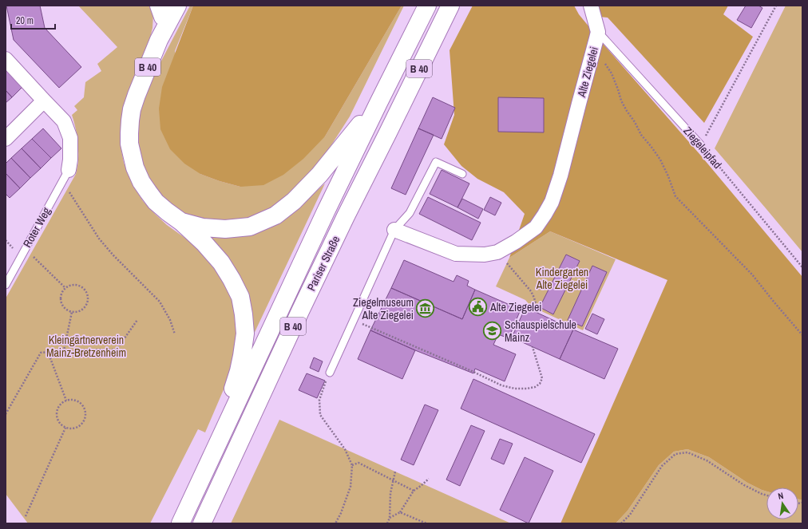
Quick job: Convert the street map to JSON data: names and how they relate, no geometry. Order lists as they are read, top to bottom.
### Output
{
  "streets": {
    "highway": ["B 40", "Pariser Straße"],
    "street": ["Alte Ziegelei"],
    "lane": ["Ziegeleipfad", "Roter Weg"]
  },
  "crossings": [
    ["B 40", "Pariser Straße"],
    ["Alte Ziegelei", "Ziegeleipfad"]
  ],
  "parks": ["Kindergarten Alte Ziegelei", "Kleingärtnerverein Mainz-Bretzenheim"],
  "places": {
    "public building": ["Alte Ziegelei"],
    "museum": ["Ziegelmuseum Alte Ziegelei"],
    "school or university": ["Schauspielschule Mainz"]
  },
  "scale_bar": "20 m",
  "north": "top"
}
